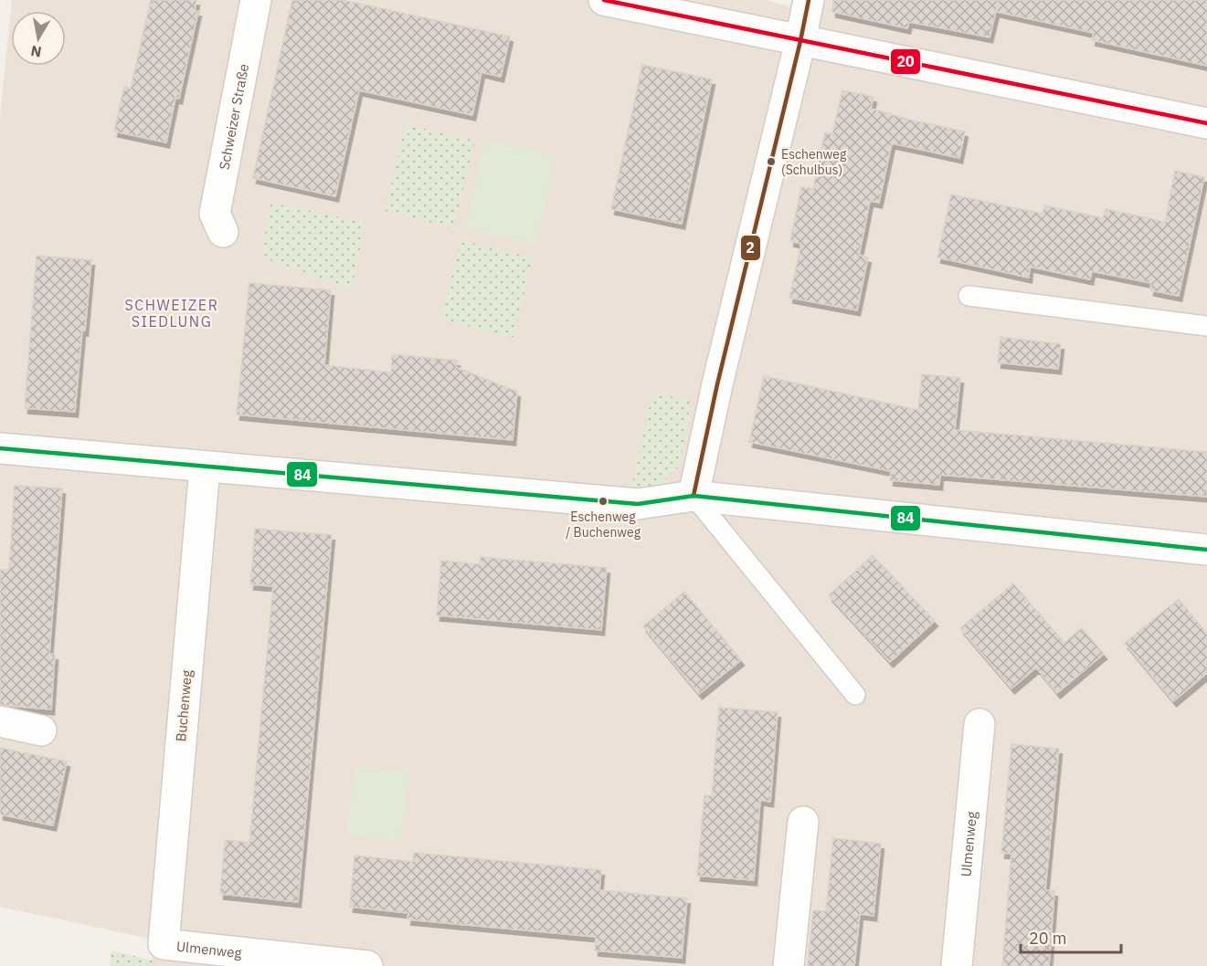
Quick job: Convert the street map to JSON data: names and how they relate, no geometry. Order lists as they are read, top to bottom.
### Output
{
  "streets": {
    "street": ["Schweizer Straße", "Buchenweg", "Ulmenweg"]
  },
  "crossings": [
    ["Buchenweg", "Ulmenweg"]
  ],
  "districts": ["SCHWEIZER SIEDLUNG"],
  "places": ["Eschenweg (Schulbus)", "Eschenweg / Buchenweg"],
  "lines": ["transit line 2", "transit line 20", "transit line 84"],
  "scale_bar": "20 m",
  "north": "bottom"
}
